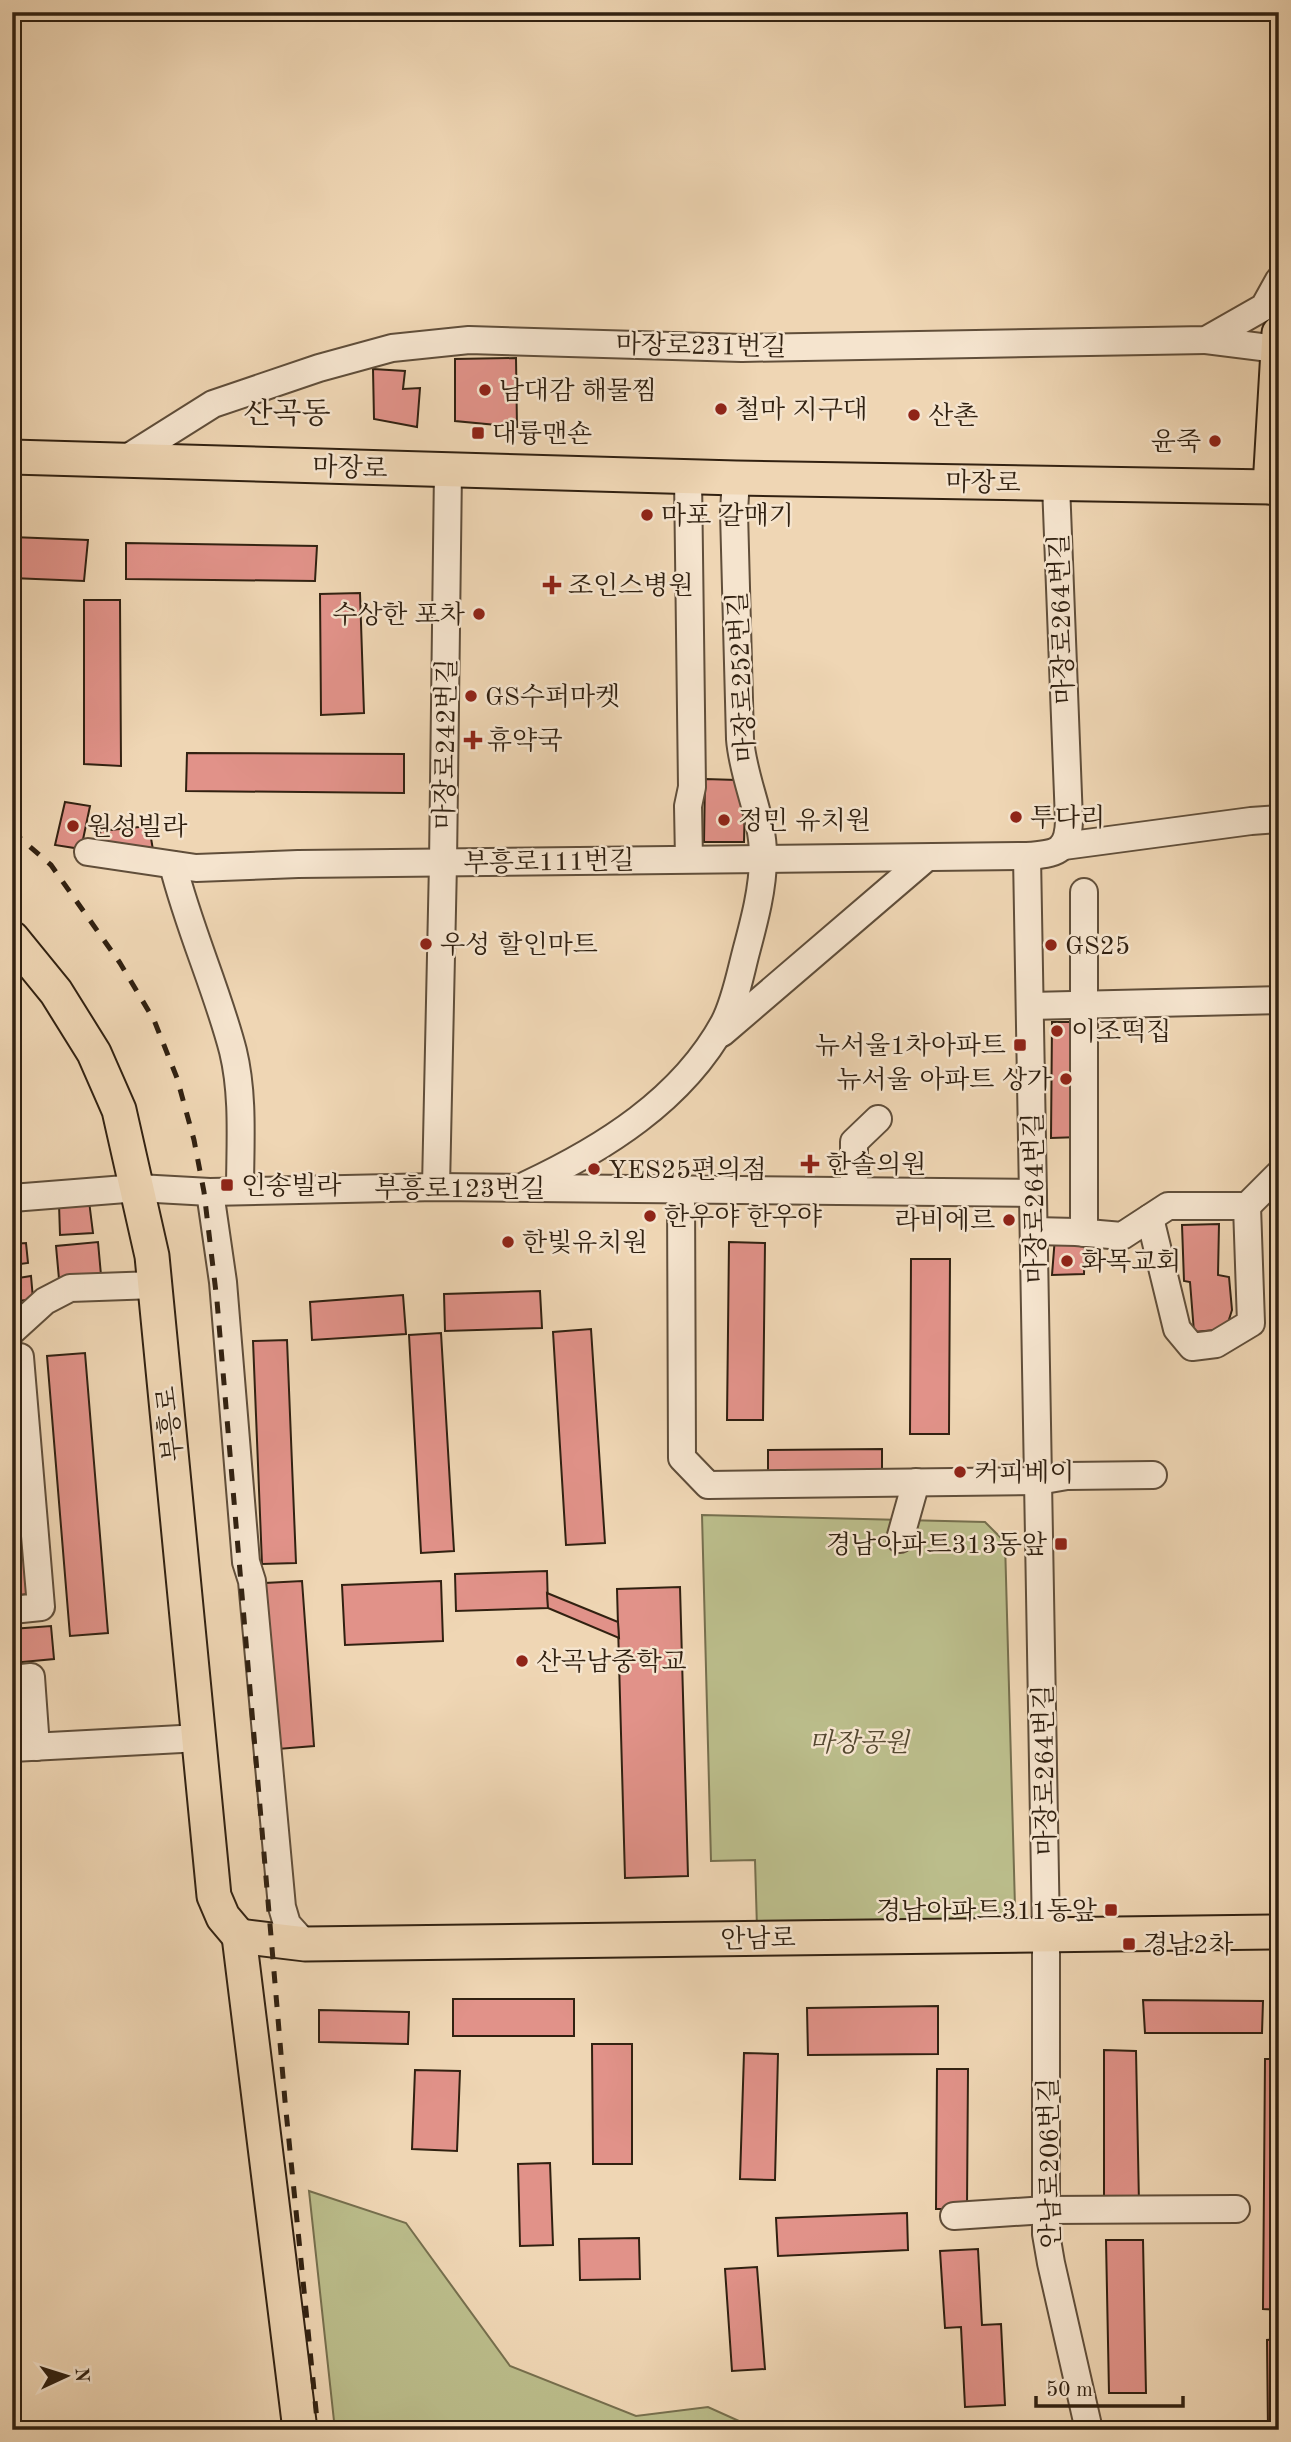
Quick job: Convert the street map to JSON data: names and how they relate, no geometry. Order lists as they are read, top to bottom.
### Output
{
  "streets": {
    "main road": ["마장로", "부흥로", "안남로"],
    "street": [
      "마장로231번길",
      "마장로264번길",
      "마장로252번길",
      "마장로242번길",
      "부흥로111번길",
      "부흥로123번길",
      "안남로206번길"
    ]
  },
  "crossings": [
    ["마장로231번길", "마장로"],
    ["마장로", "마장로264번길"],
    ["마장로", "마장로252번길"],
    ["마장로", "마장로242번길"],
    ["마장로264번길", "부흥로111번길"],
    ["마장로264번길", "부흥로123번길"],
    ["마장로264번길", "안남로"],
    ["마장로264번길", "안남로206번길"],
    ["마장로252번길", "부흥로111번길"],
    ["마장로252번길", "부흥로123번길"],
    ["마장로242번길", "부흥로111번길"],
    ["마장로242번길", "부흥로123번길"],
    ["부흥로123번길", "부흥로"],
    ["부흥로", "안남로"],
    ["안남로", "안남로206번길"]
  ],
  "districts": ["산곡동"],
  "parks": ["마장공원"],
  "places": {
    "other": [
      "남대감 해물찜",
      "철마 지구대",
      "산촌",
      "윤죽",
      "마포 갈매기",
      "수상한 포차",
      "GS수퍼마켓",
      "투다리",
      "정민 유치원",
      "원성빌라",
      "우성 할인마트",
      "GS25",
      "이조떡집",
      "뉴서울 아파트 상가",
      "YES25편의점",
      "한우야 한우야",
      "라비에르",
      "한빛유치원",
      "화목교회",
      "커피베이",
      "산곡남중학교"
    ],
    "transit": [
      "대륭맨숀",
      "뉴서울1차아파트",
      "인송빌라",
      "경남아파트313동앞",
      "경남아파트311동앞",
      "경남2차"
    ],
    "health": ["조인스병원", "휴약국", "한솔의원"]
  },
  "scale_bar": "50 m",
  "north": "right"
}
